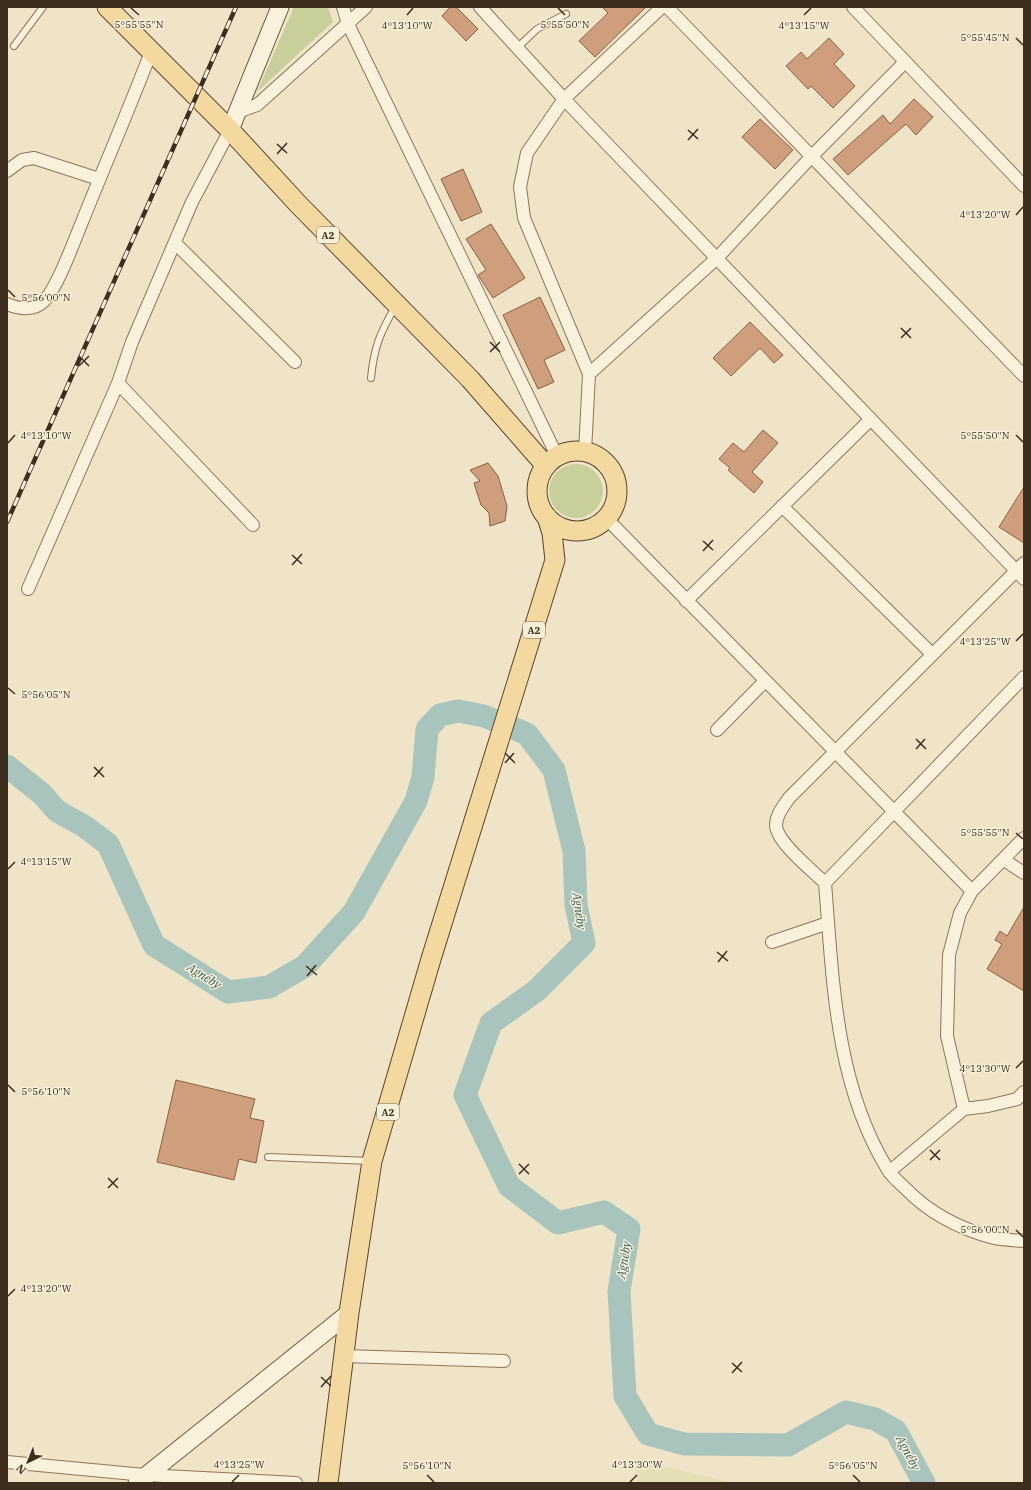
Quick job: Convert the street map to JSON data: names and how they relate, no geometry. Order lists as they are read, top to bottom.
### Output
{
  "streets": {
    "main road": ["A2"]
  },
  "water": ["Agnéby"],
  "north": "bottom left",
  "coordinates": [
    "5°55'55\"N",
    "5°55'50\"N",
    "4°13'10\"W",
    "4°13'15\"W",
    "5°55'45\"N",
    "4°13'20\"W",
    "5°56'00\"N",
    "4°13'25\"W",
    "5°56'05\"N",
    "4°13'30\"W",
    "5°56'10\"N"
  ]
}
